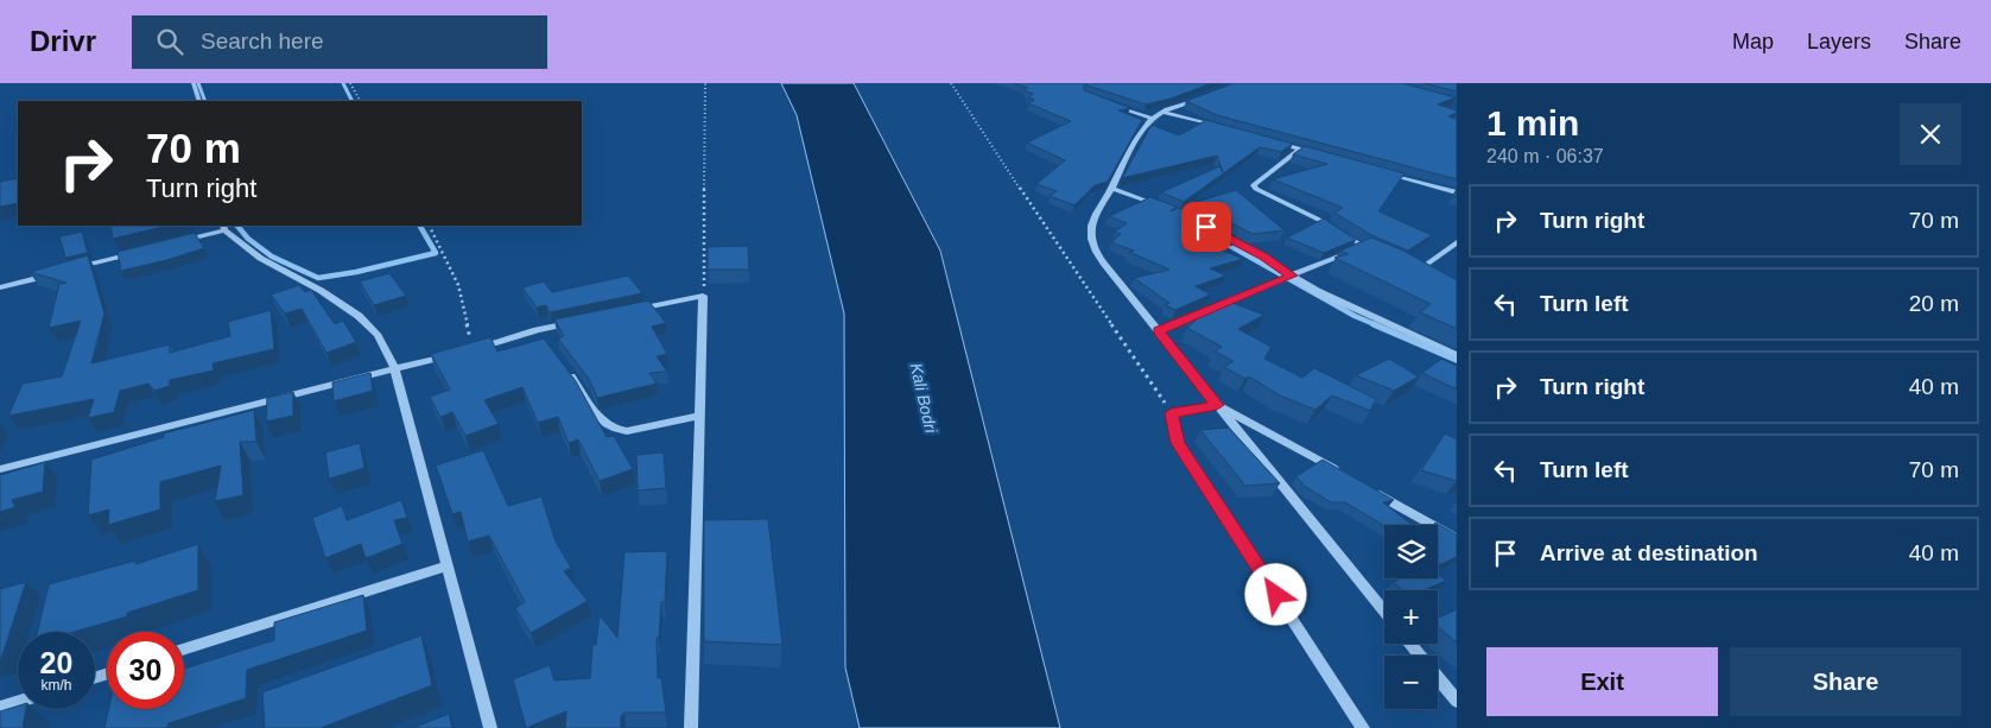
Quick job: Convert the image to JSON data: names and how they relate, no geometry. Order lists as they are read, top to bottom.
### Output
{
  "water": ["Kali Bodri"],
  "page": {
    "header": "Drivr",
    "search": "Search here",
    "nav": ["Map", "Layers", "Share"],
    "heading": ["1 min", "240 m · 06:37"],
    "turn": ["70 m", "Turn right"],
    "list": [
      {
        "name": "Turn right",
        "value": "70 m"
      },
      {
        "name": "Turn left",
        "value": "20 m"
      },
      {
        "name": "Turn right",
        "value": "40 m"
      },
      {
        "name": "Turn left",
        "value": "70 m"
      },
      {
        "name": "Arrive at destination",
        "value": "40 m"
      }
    ],
    "map_buttons": ["+", "−"],
    "speed": "20 km/h",
    "limit": "30",
    "buttons": ["Exit", "Share"]
  }
}
